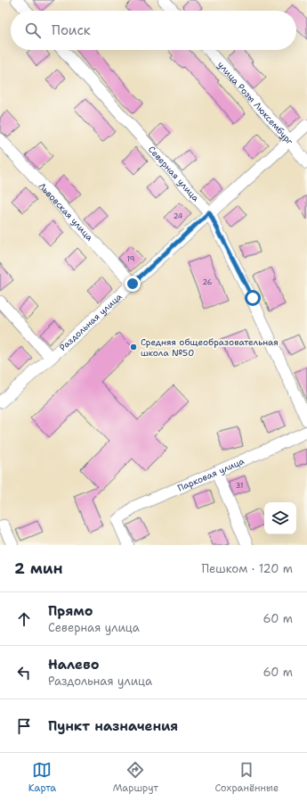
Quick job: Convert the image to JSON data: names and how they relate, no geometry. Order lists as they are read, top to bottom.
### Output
{
  "streets": {
    "street": [
      "улица Розы Люксембург",
      "Северная улица",
      "Львовская улица",
      "Раздольная улица",
      "Парковая улица"
    ]
  },
  "crossings": [
    ["улица Розы Люксембург", "Раздольная улица"],
    ["Северная улица", "Раздольная улица"],
    ["Львовская улица", "Раздольная улица"]
  ],
  "places": ["Средняя общеобразовательная школа №50"],
  "house_numbers": [
    "24",
    "19",
    "26",
    "31"
  ],
  "page": {
    "search": "Поиск",
    "heading": ["2 мин", "Пешком · 120 m"],
    "list": [
      ["Прямо", "Северная улица", "60 m"],
      ["Налево", "Раздольная улица", "60 m"],
      "Пункт назначения"
    ],
    "nav": ["Карта", "Маршрут", "Сохранённые"]
  }
}
